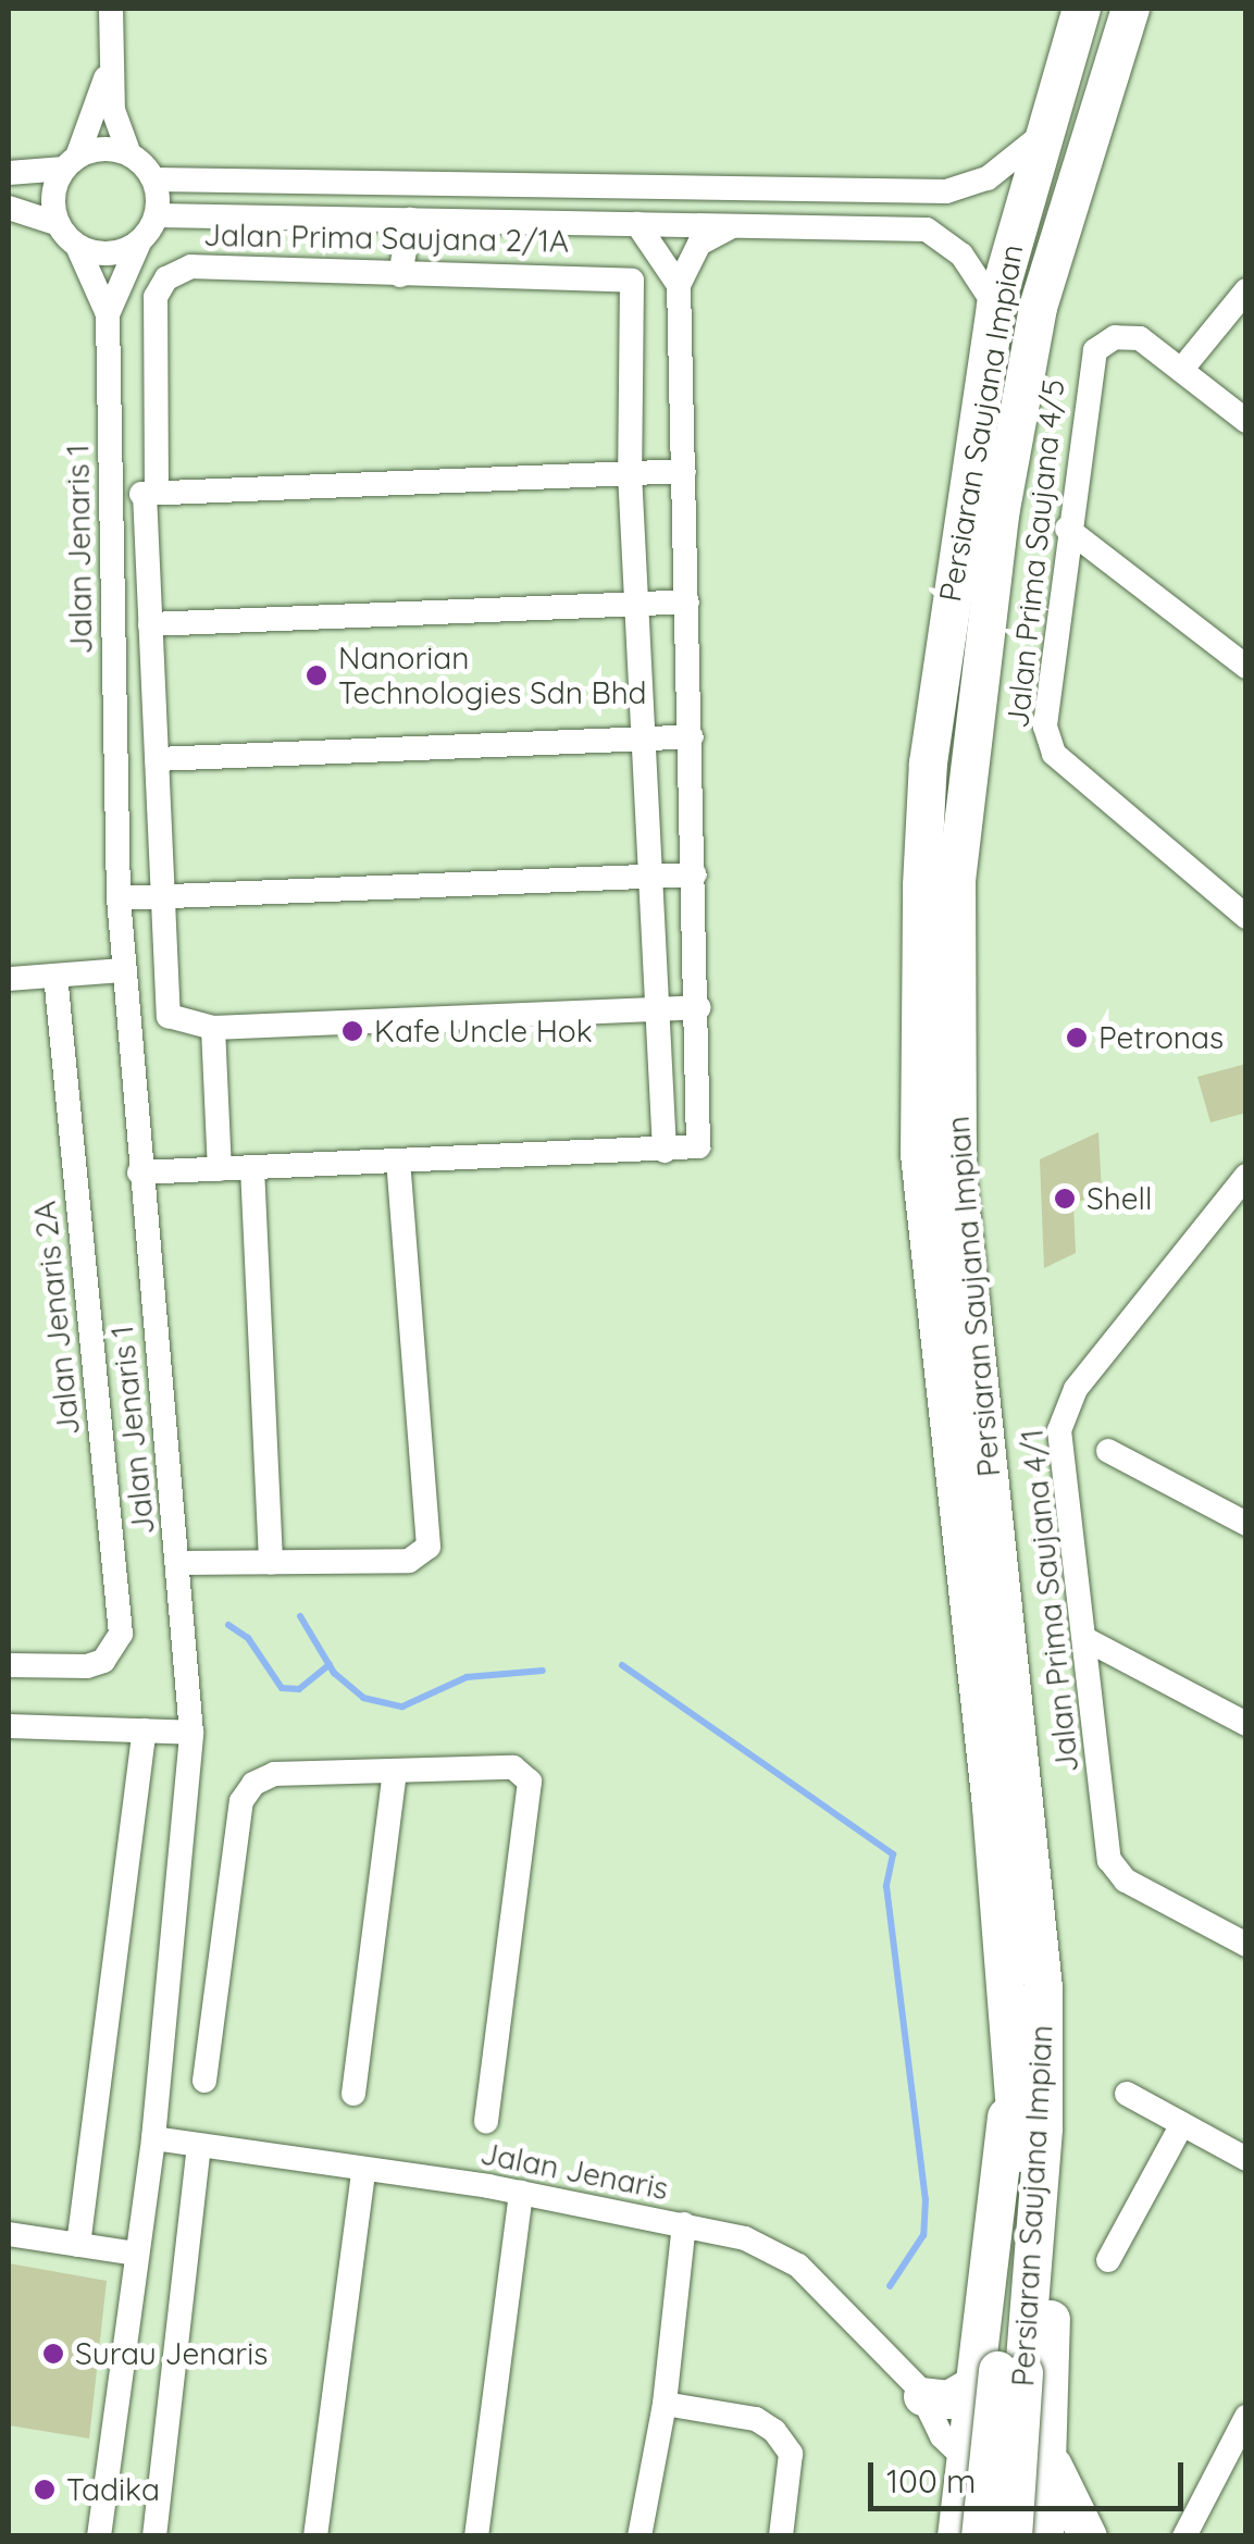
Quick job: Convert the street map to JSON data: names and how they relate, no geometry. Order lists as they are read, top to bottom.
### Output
{
  "streets": {
    "highway": ["Persiaran Saujana Impian"],
    "street": [
      "Jalan Prima Saujana 2/1A",
      "Jalan Jenaris 1",
      "Jalan Prima Saujana 4/5",
      "Jalan Jenaris 2A",
      "Jalan Prima Saujana 4/1",
      "Jalan Jenaris"
    ]
  },
  "crossings": [
    ["Jalan Jenaris 1", "Jalan Jenaris"]
  ],
  "places": [
    "Nanorian Technologies Sdn Bhd",
    "Kafe Uncle Hok",
    "Petronas",
    "Shell",
    "Surau Jenaris",
    "Tadika"
  ],
  "scale_bar": "100 m"
}
